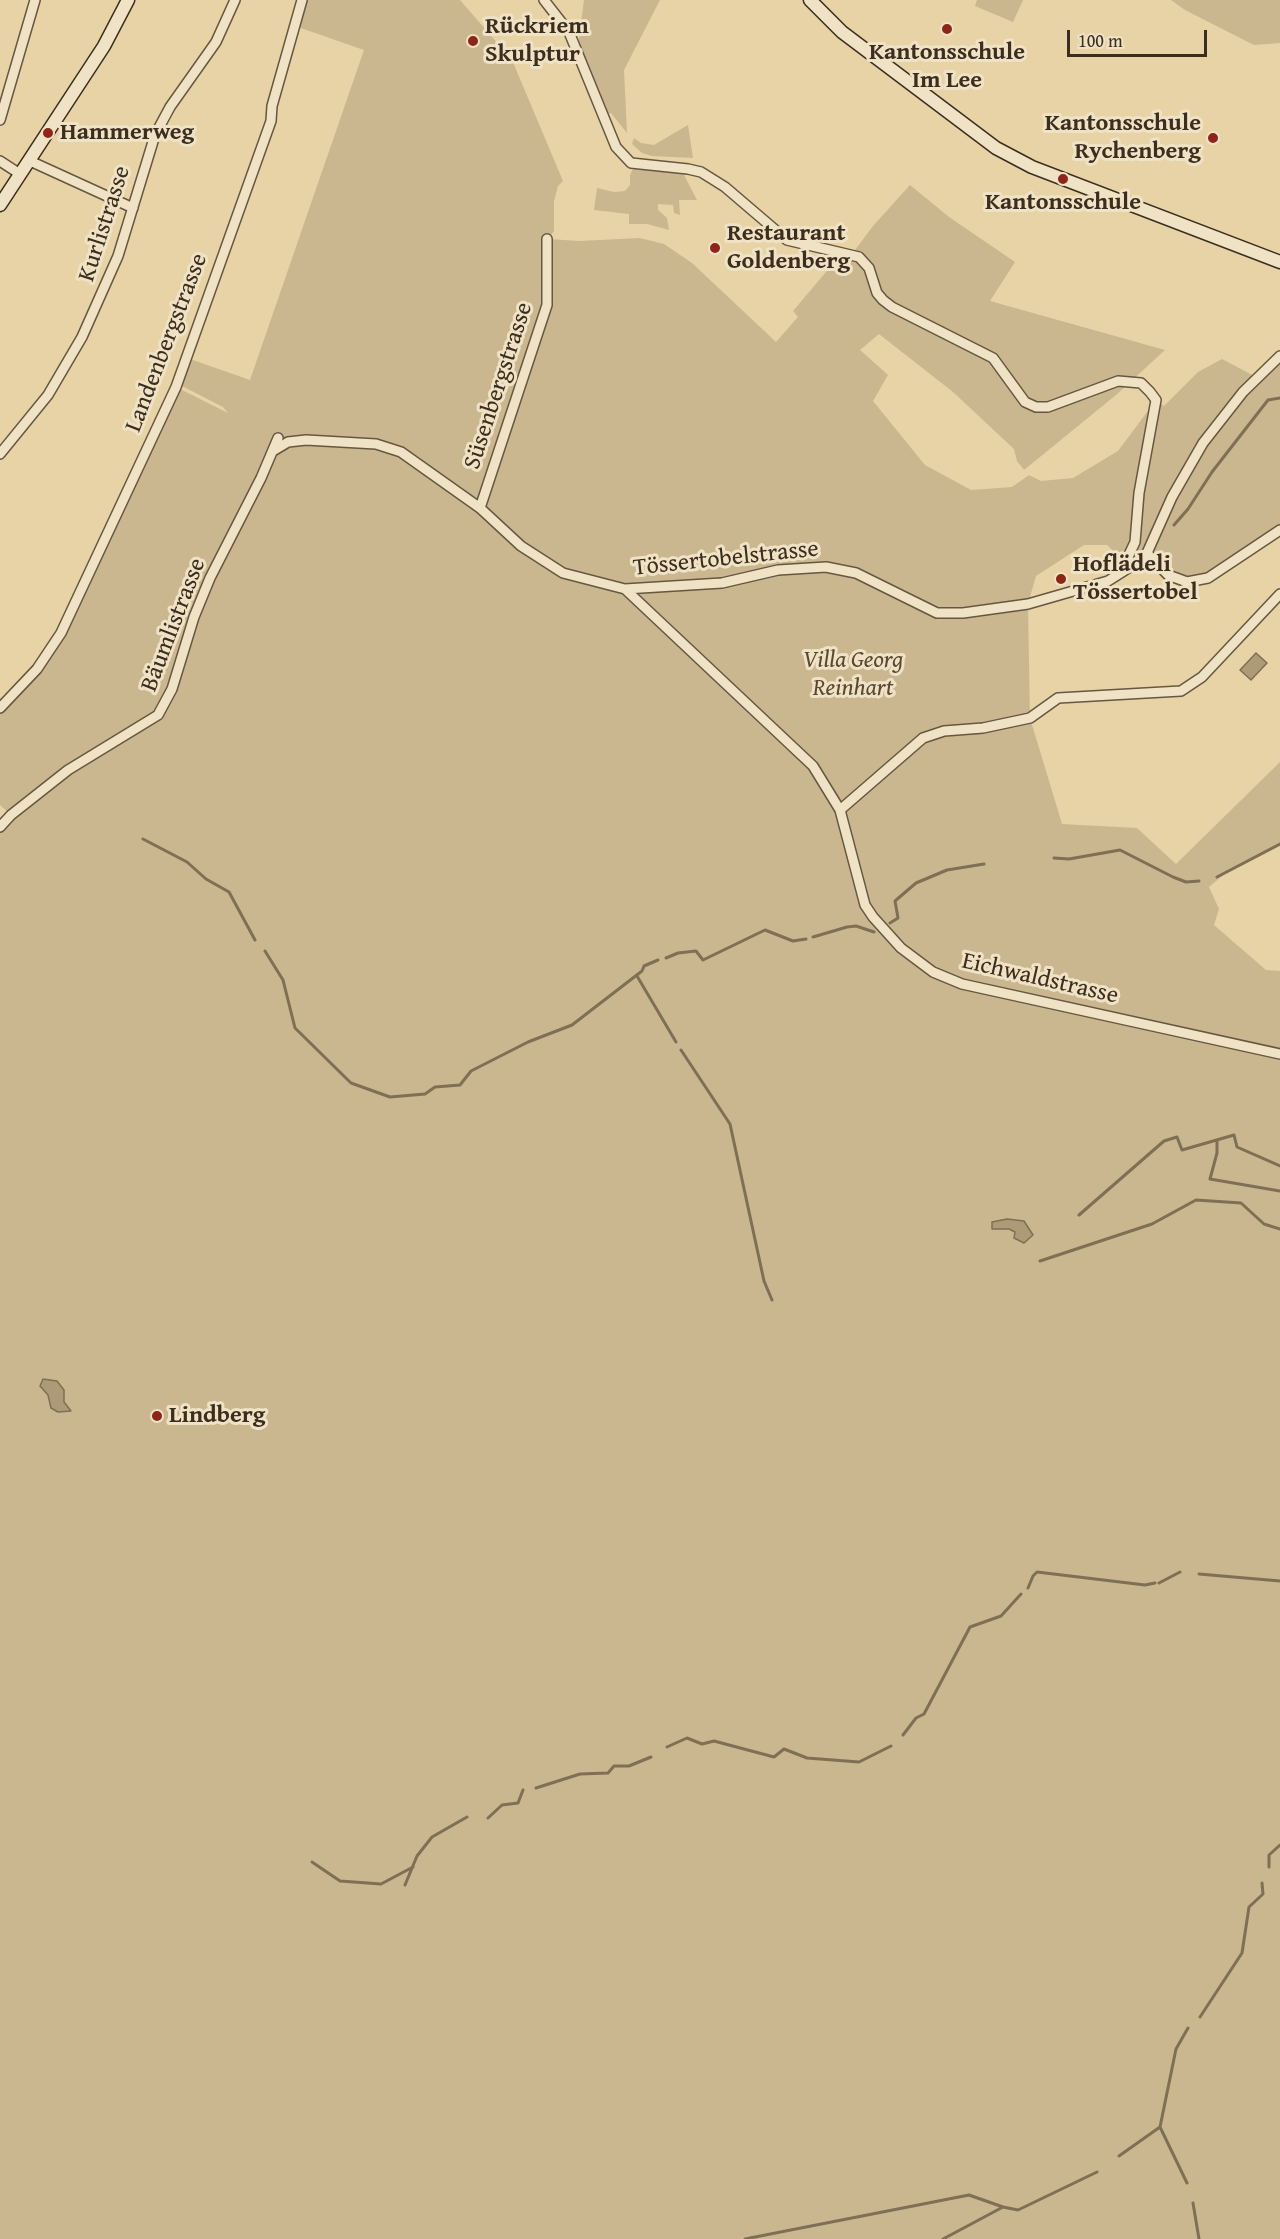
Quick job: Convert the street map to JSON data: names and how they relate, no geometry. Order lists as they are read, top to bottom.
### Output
{
  "streets": {
    "street": [
      "Kurlistrasse",
      "Landenbergstrasse",
      "Süsenbergstrasse",
      "Tössertobelstrasse",
      "Bäumlistrasse",
      "Eichwaldstrasse"
    ]
  },
  "crossings": [
    ["Süsenbergstrasse", "Tössertobelstrasse"],
    ["Tössertobelstrasse", "Bäumlistrasse"],
    ["Tössertobelstrasse", "Eichwaldstrasse"]
  ],
  "parks": ["Villa Georg Reinhart"],
  "places": [
    "Kantonsschule Im Lee",
    "Rückriem Skulptur",
    "Hammerweg",
    "Kantonsschule Rychenberg",
    "Kantonsschule",
    "Restaurant Goldenberg",
    "Hoflädeli Tössertobel",
    "Lindberg"
  ],
  "scale_bar": "100 m"
}
